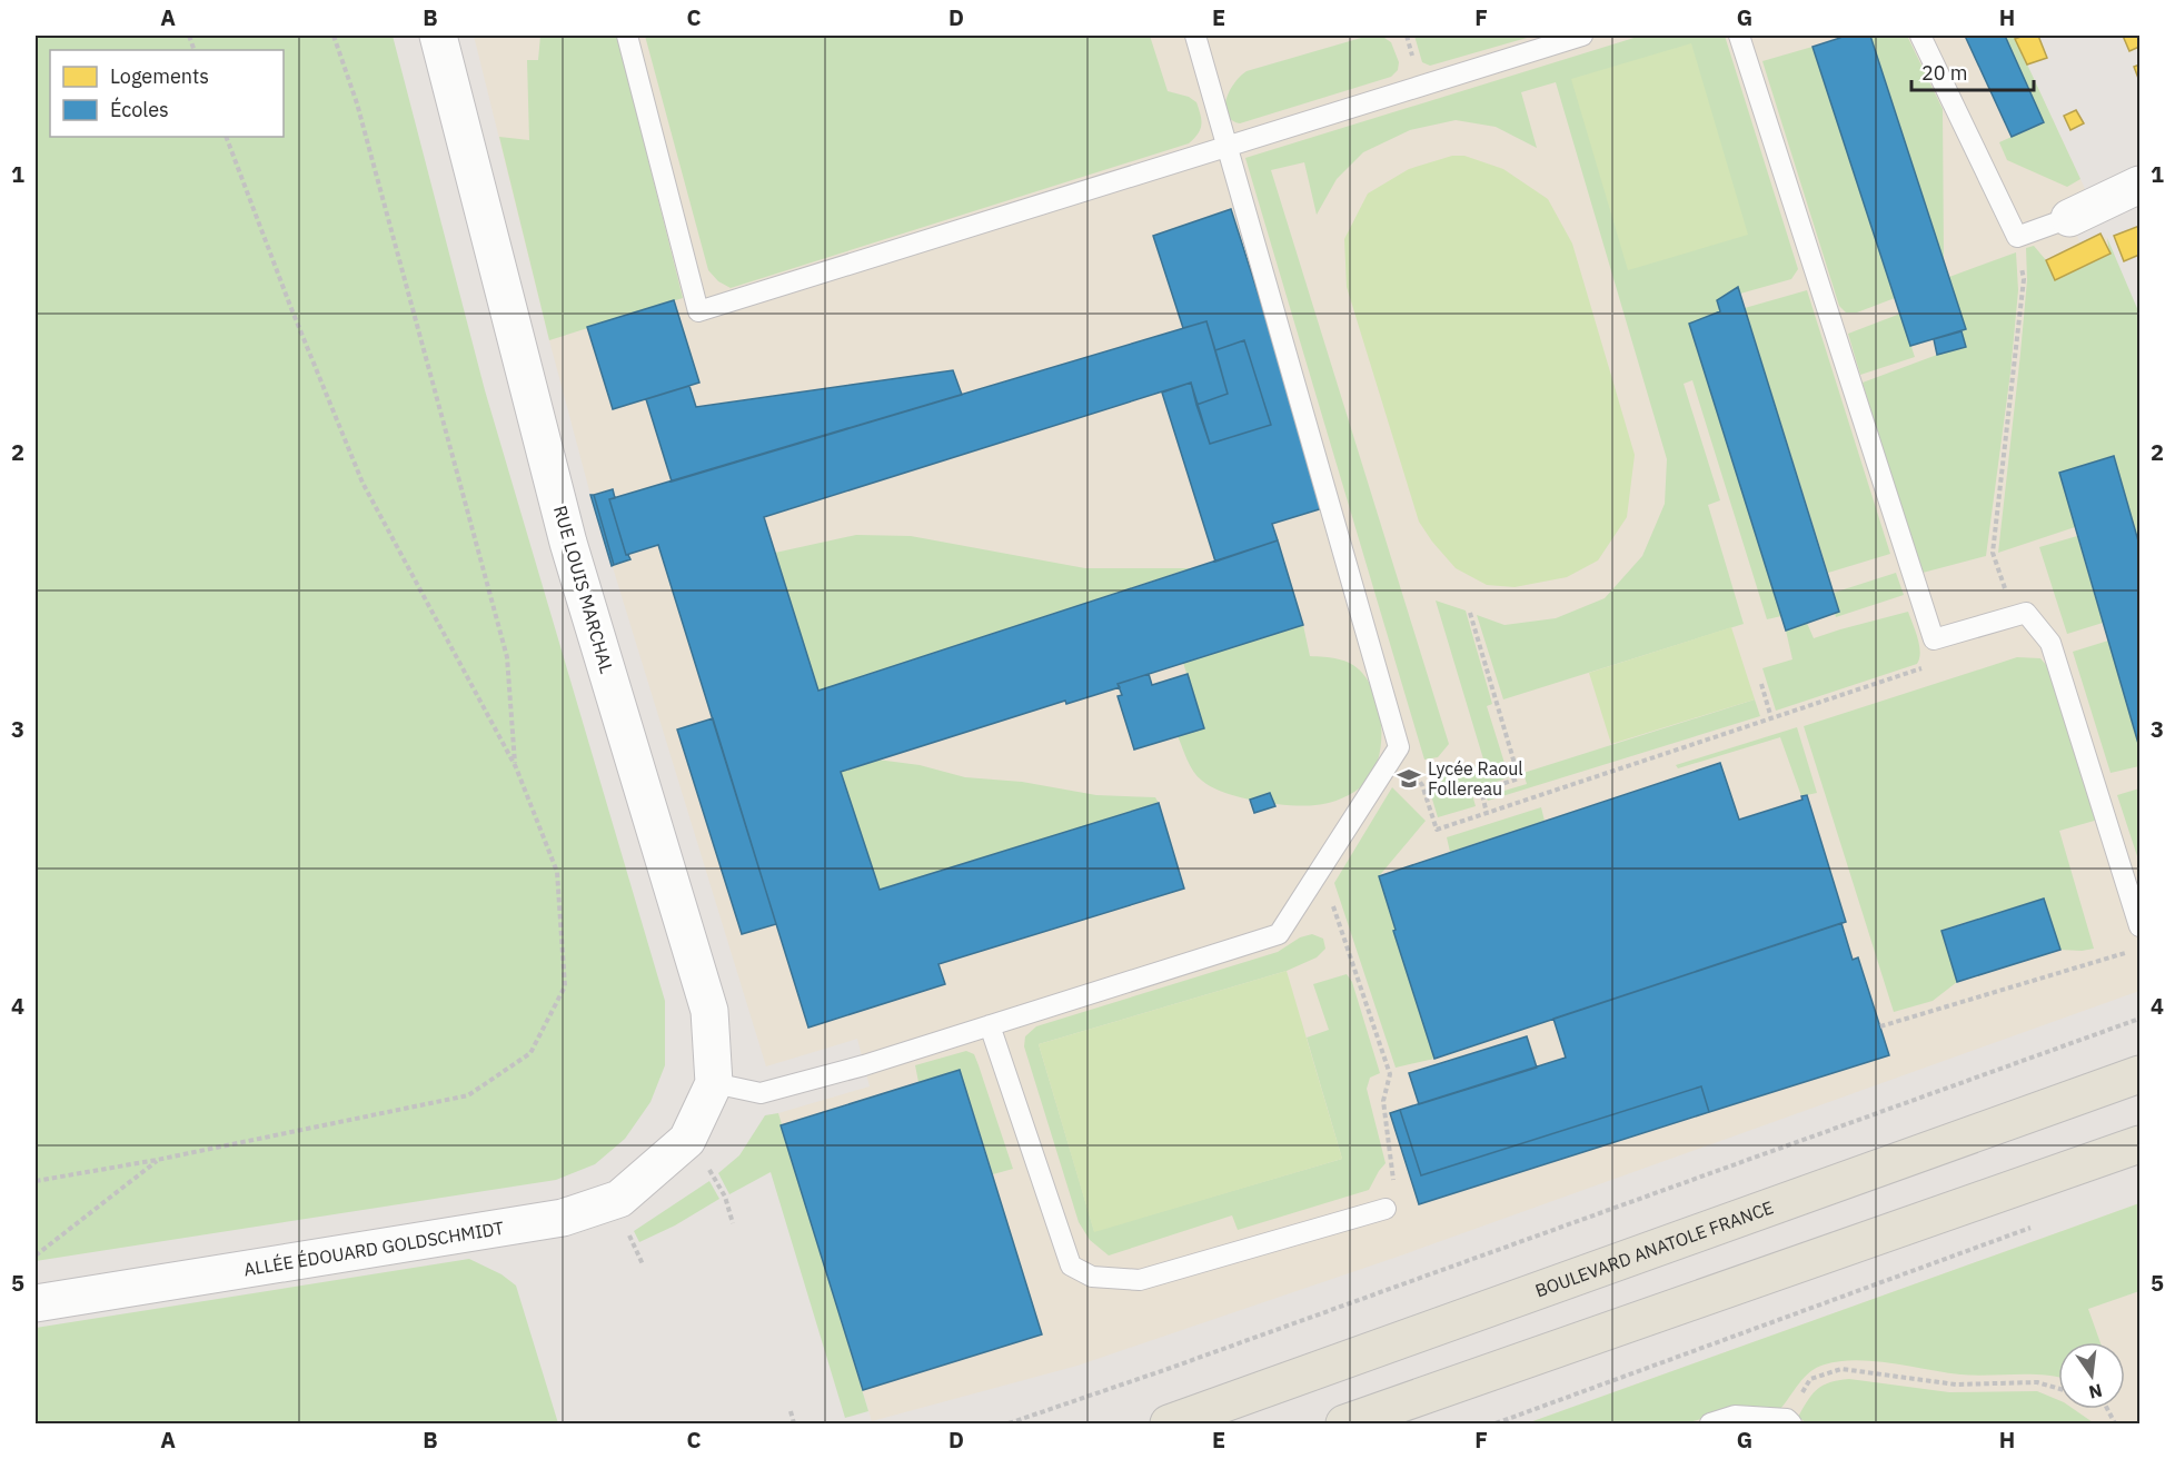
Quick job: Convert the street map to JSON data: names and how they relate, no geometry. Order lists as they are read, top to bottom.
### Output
{
  "streets": {
    "main road": ["BOULEVARD ANATOLE FRANCE"],
    "street": ["RUE LOUIS MARCHAL", "ALLÉE ÉDOUARD GOLDSCHMIDT"]
  },
  "crossings": [
    ["RUE LOUIS MARCHAL", "ALLÉE ÉDOUARD GOLDSCHMIDT"]
  ],
  "places": {
    "school or university": ["Lycée Raoul Follereau"]
  },
  "legend": ["Logements", "Écoles"],
  "scale_bar": "20 m",
  "north": "bottom",
  "grid": {
    "columns": [
      "A",
      "B",
      "C",
      "D",
      "E",
      "F",
      "G",
      "H"
    ],
    "rows": [
      "1",
      "2",
      "3",
      "4",
      "5"
    ]
  }
}
